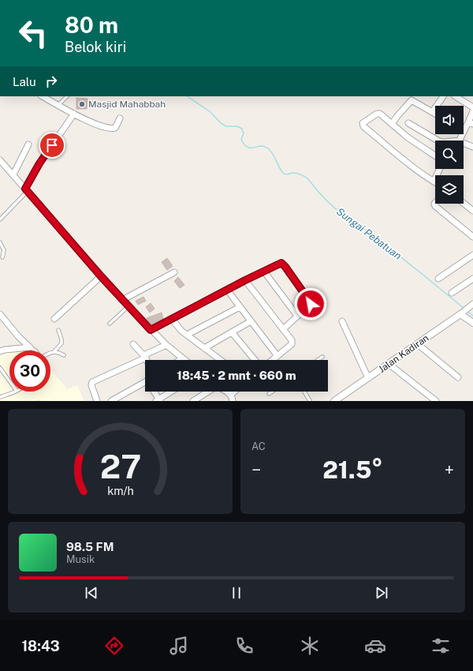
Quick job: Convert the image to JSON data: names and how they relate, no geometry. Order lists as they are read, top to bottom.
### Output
{
  "streets": {
    "street": ["Jalan Kadiran"]
  },
  "water": ["Sungai Pebatuan"],
  "places": ["Masjid Mahabbah"],
  "page": {
    "turn": ["80 m", "Belok kiri"],
    "then": "Lalu",
    "limit": "30",
    "trip": "18:45 · 2 mnt · 660 m",
    "tile": "AC",
    "heat": ["−", "21.5°", "+"],
    "song": ["98.5 FM", "Musik"],
    "tabs": "18:43",
    "gauge": ["27", "km/h"]
  }
}
